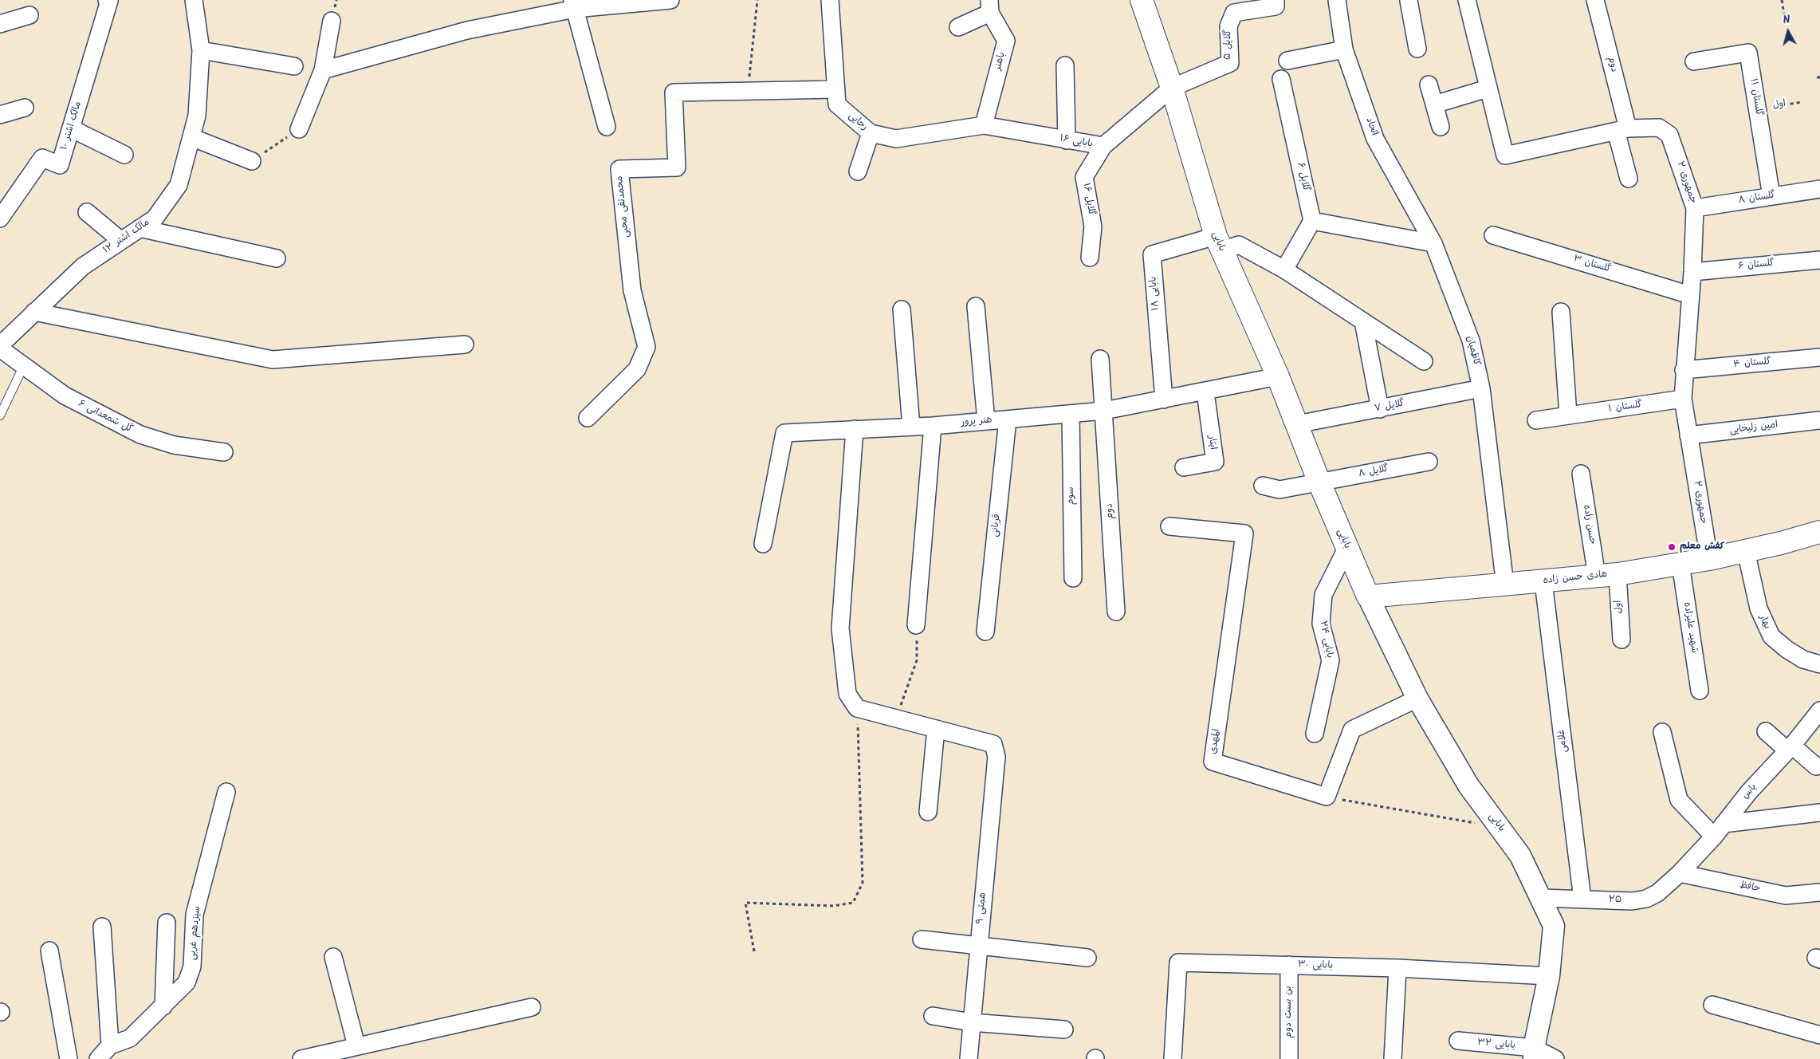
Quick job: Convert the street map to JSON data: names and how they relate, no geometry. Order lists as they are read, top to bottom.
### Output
{
  "streets": {
    "main road": ["بابایی", "هادی حسن زاده"],
    "street": [
      "گلایل ۵",
      "باهنر",
      "دوم",
      "گلستان ۱۱",
      "اول",
      "رجایی",
      "مالک اشتر ۱۰",
      "اتحاد",
      "بابایی ۱۶",
      "گلایل ۶",
      "جمهوری ۲",
      "گلستان ۸",
      "گلایل ۱۶",
      "محمدتقی محبی",
      "مالک اشتر ۱۲",
      "گلستان ۳",
      "گلستان ۶",
      "بابایی ۱۸",
      "کاظمیان",
      "گلستان ۴",
      "گلایل ۷",
      "گلستان ۱",
      "گل شمعدانی ۶",
      "هنر پرور",
      "امین زلیخایی",
      "ایثار",
      "گلایل ۸",
      "سوم",
      "حسن زاده",
      "قربانی",
      "بهار",
      "شهید علیزاده",
      "بابایی ۲۴",
      "غلامی",
      "المهدی",
      "یاس",
      "حافظ",
      "۲۵",
      "همتی ۹",
      "سیزدهم غربی",
      "بابایی ۳۰",
      "بن بست دوم",
      "بابایی ۳۲"
    ]
  },
  "crossings": [
    ["گلایل ۵", "بابایی ۱۶"],
    ["گلایل ۵", "بابایی"],
    ["باهنر", "رجایی"],
    ["باهنر", "بابایی ۱۶"],
    ["دوم", "جمهوری ۲"],
    ["دوم", "هنر پرور"],
    ["گلستان ۱۱", "اول"],
    ["گلستان ۱۱", "گلستان ۸"],
    ["اول", "حسن زاده"],
    ["اول", "هادی حسن زاده"],
    ["رجایی", "بابایی ۱۶"],
    ["رجایی", "محمدتقی محبی"],
    ["اتحاد", "کاظمیان"],
    ["بابایی ۱۶", "گلایل ۱۶"],
    ["بابایی ۱۶", "بابایی"],
    ["جمهوری ۲", "گلستان ۸"],
    ["جمهوری ۲", "گلستان ۳"],
    ["جمهوری ۲", "گلستان ۶"],
    ["جمهوری ۲", "گلستان ۴"],
    ["جمهوری ۲", "گلستان ۱"],
    ["جمهوری ۲", "امین زلیخایی"],
    ["جمهوری ۲", "هادی حسن زاده"],
    ["بابایی", "بابایی ۱۸"],
    ["بابایی", "گلایل ۷"],
    ["بابایی", "هنر پرور"],
    ["بابایی", "گلایل ۸"],
    ["بابایی", "هادی حسن زاده"],
    ["بابایی", "بابایی ۲۴"],
    ["بابایی", "۲۵"],
    ["بابایی", "بابایی ۳۰"],
    ["بابایی", "بابایی ۳۲"],
    ["بابایی ۱۸", "هنر پرور"],
    ["کاظمیان", "گلایل ۷"],
    ["کاظمیان", "هادی حسن زاده"],
    ["هنر پرور", "ایثار"],
    ["هنر پرور", "سوم"],
    ["هنر پرور", "قربانی"],
    ["حسن زاده", "هادی حسن زاده"],
    ["هادی حسن زاده", "بهار"],
    ["هادی حسن زاده", "شهید علیزاده"],
    ["هادی حسن زاده", "غلامی"],
    ["غلامی", "۲۵"],
    ["یاس", "حافظ"],
    ["یاس", "۲۵"],
    ["حافظ", "۲۵"],
    ["بابایی ۳۰", "بن بست دوم"]
  ],
  "places": ["کفش معلم"],
  "north": "top"
}
